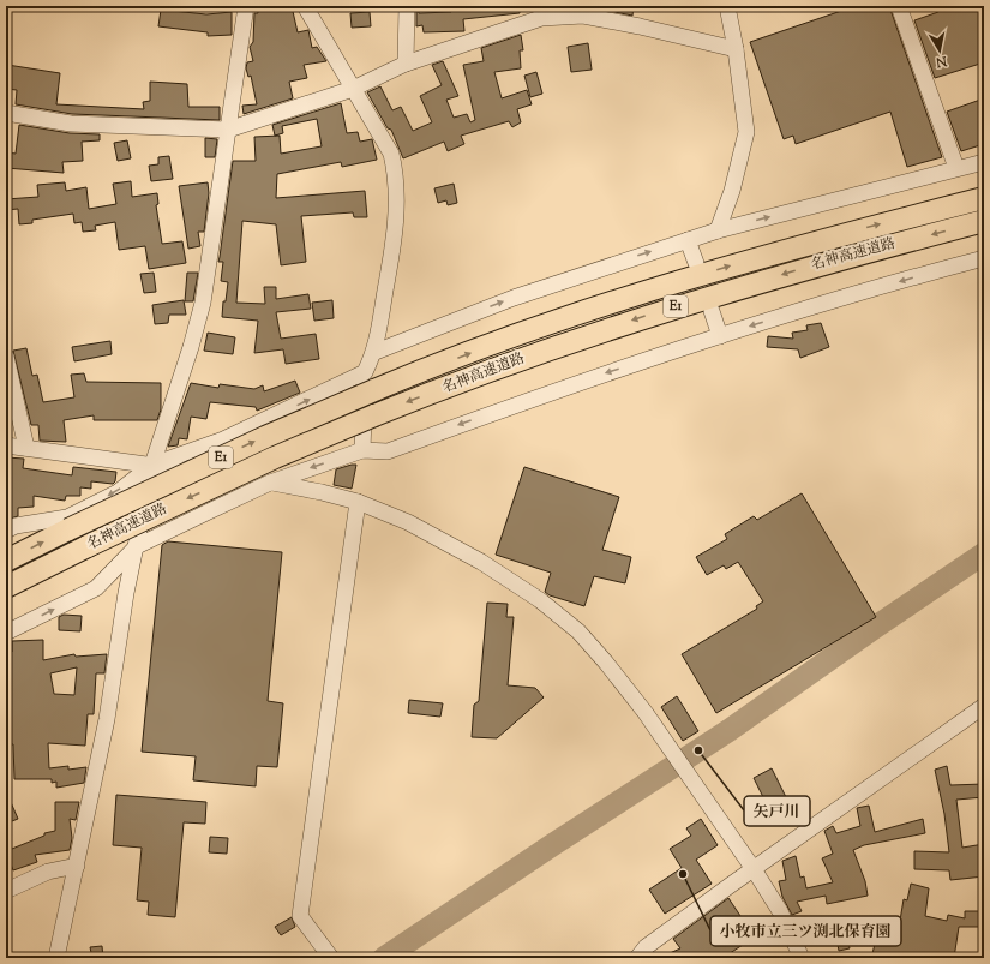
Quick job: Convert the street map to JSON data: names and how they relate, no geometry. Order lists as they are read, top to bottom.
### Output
{
  "streets": {
    "highway": ["名神高速道路", "E1"]
  },
  "places": ["矢戸川", "小牧市立三ツ渕北保育園"],
  "north": "bottom"
}
